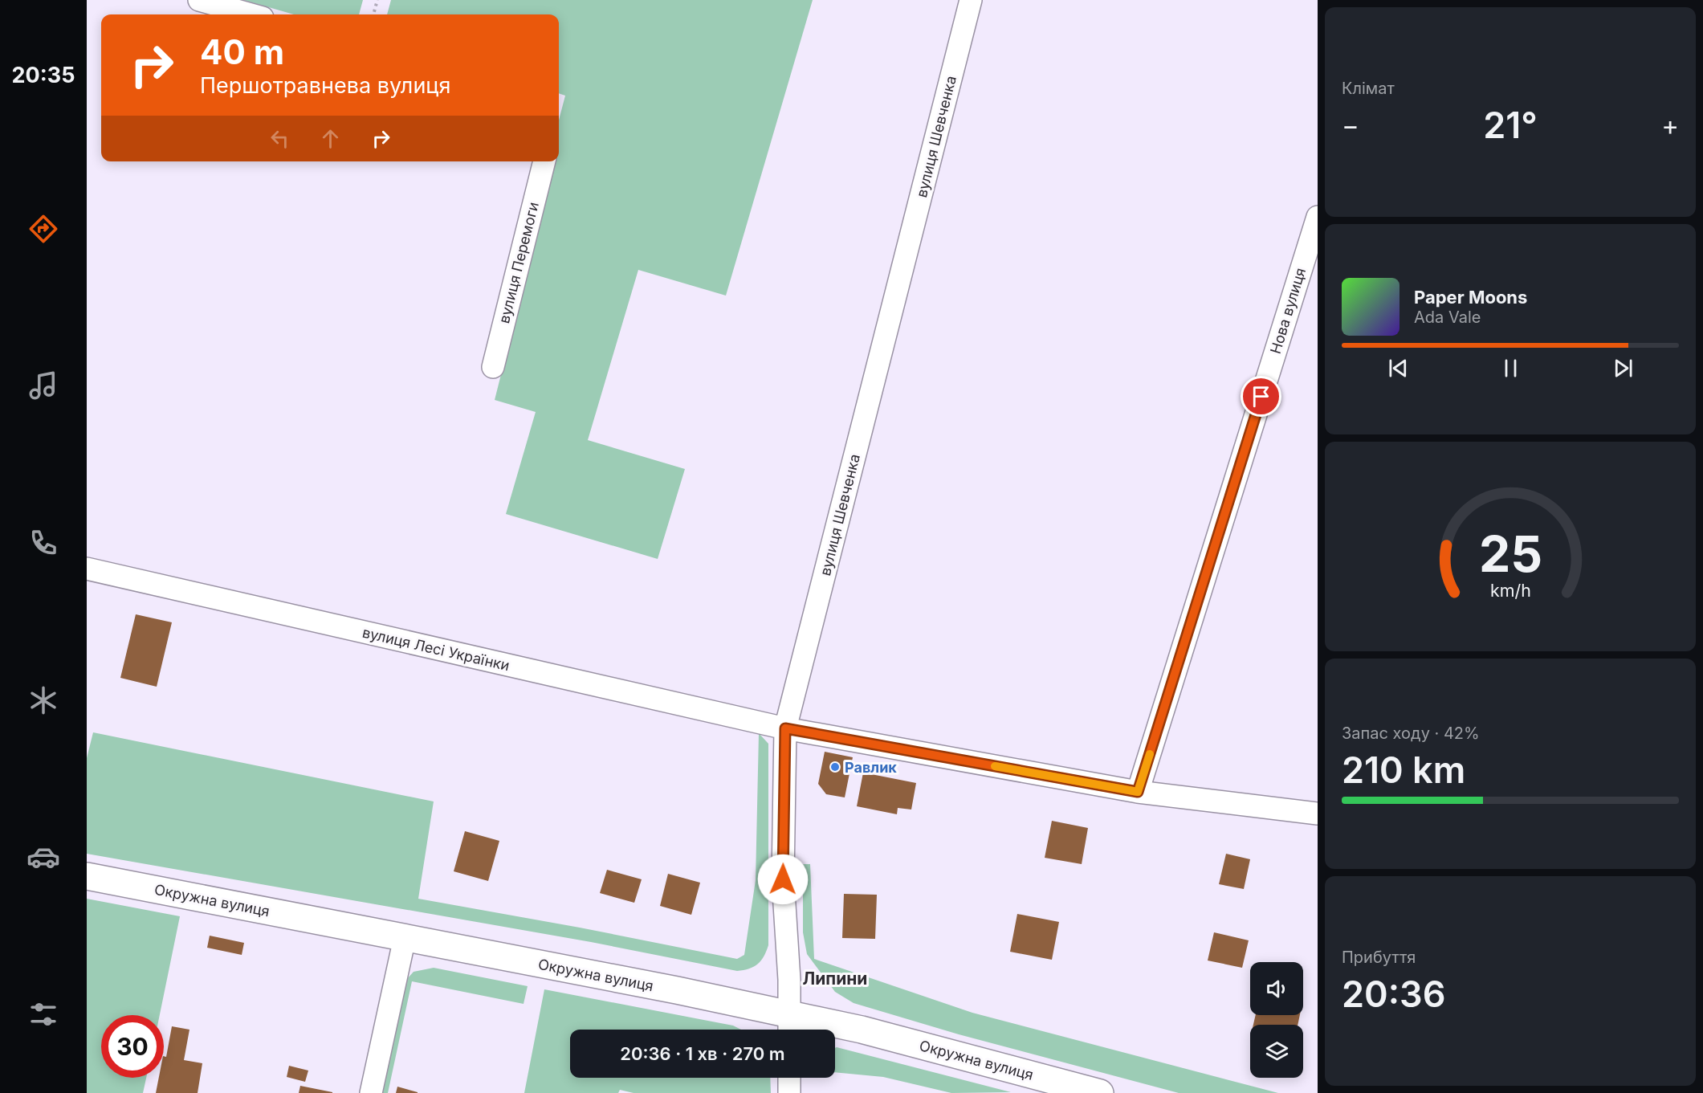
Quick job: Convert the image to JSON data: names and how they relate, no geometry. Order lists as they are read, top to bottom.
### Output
{
  "streets": {
    "highway": ["Окружна вулиця"],
    "street": [
      "вулиця Шевченка",
      "вулиця Перемоги",
      "Нова вулиця",
      "вулиця Лесі Українки"
    ]
  },
  "crossings": [
    ["вулиця Шевченка", "вулиця Лесі Українки"],
    ["вулиця Шевченка", "Окружна вулиця"],
    ["Нова вулиця", "вулиця Лесі Українки"]
  ],
  "districts": ["Липини"],
  "places": ["Равлик"],
  "page": {
    "tabs": "20:35",
    "tile": [
      "Клімат",
      ["Запас ходу · 42%", "210 km"],
      ["Прибуття", "20:36"]
    ],
    "turn": ["40 m", "Першотравнева вулиця"],
    "heat": ["−", "21°", "+"],
    "song": ["Paper Moons", "Ada Vale"],
    "limit": "30",
    "trip": "20:36 · 1 хв · 270 m",
    "gauge": ["25", "km/h"]
  }
}
